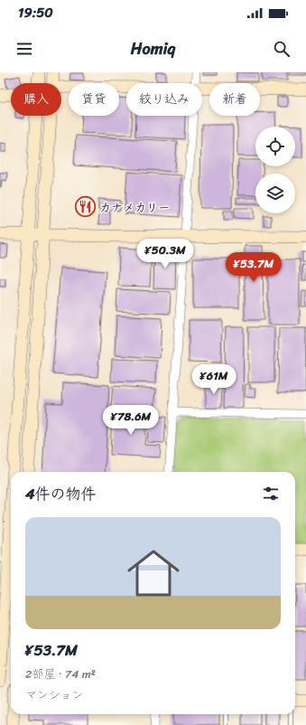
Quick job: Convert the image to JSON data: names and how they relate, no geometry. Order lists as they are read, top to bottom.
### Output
{
  "places": {
    "restaurant": ["カナメカリー"]
  },
  "page": {
    "status": "19:50",
    "header": "Homiq",
    "chip": [
      "購入",
      "賃貸",
      "絞り込み",
      "新着"
    ],
    "price": [
      "¥50.3M",
      "¥53.7M",
      "¥61M",
      "¥78.6M"
    ],
    "heading": "4件の物件",
    "list": [
      {
        "name": "¥53.7M",
        "note": "2部屋 · 74 m² · マンション"
      }
    ]
  }
}
